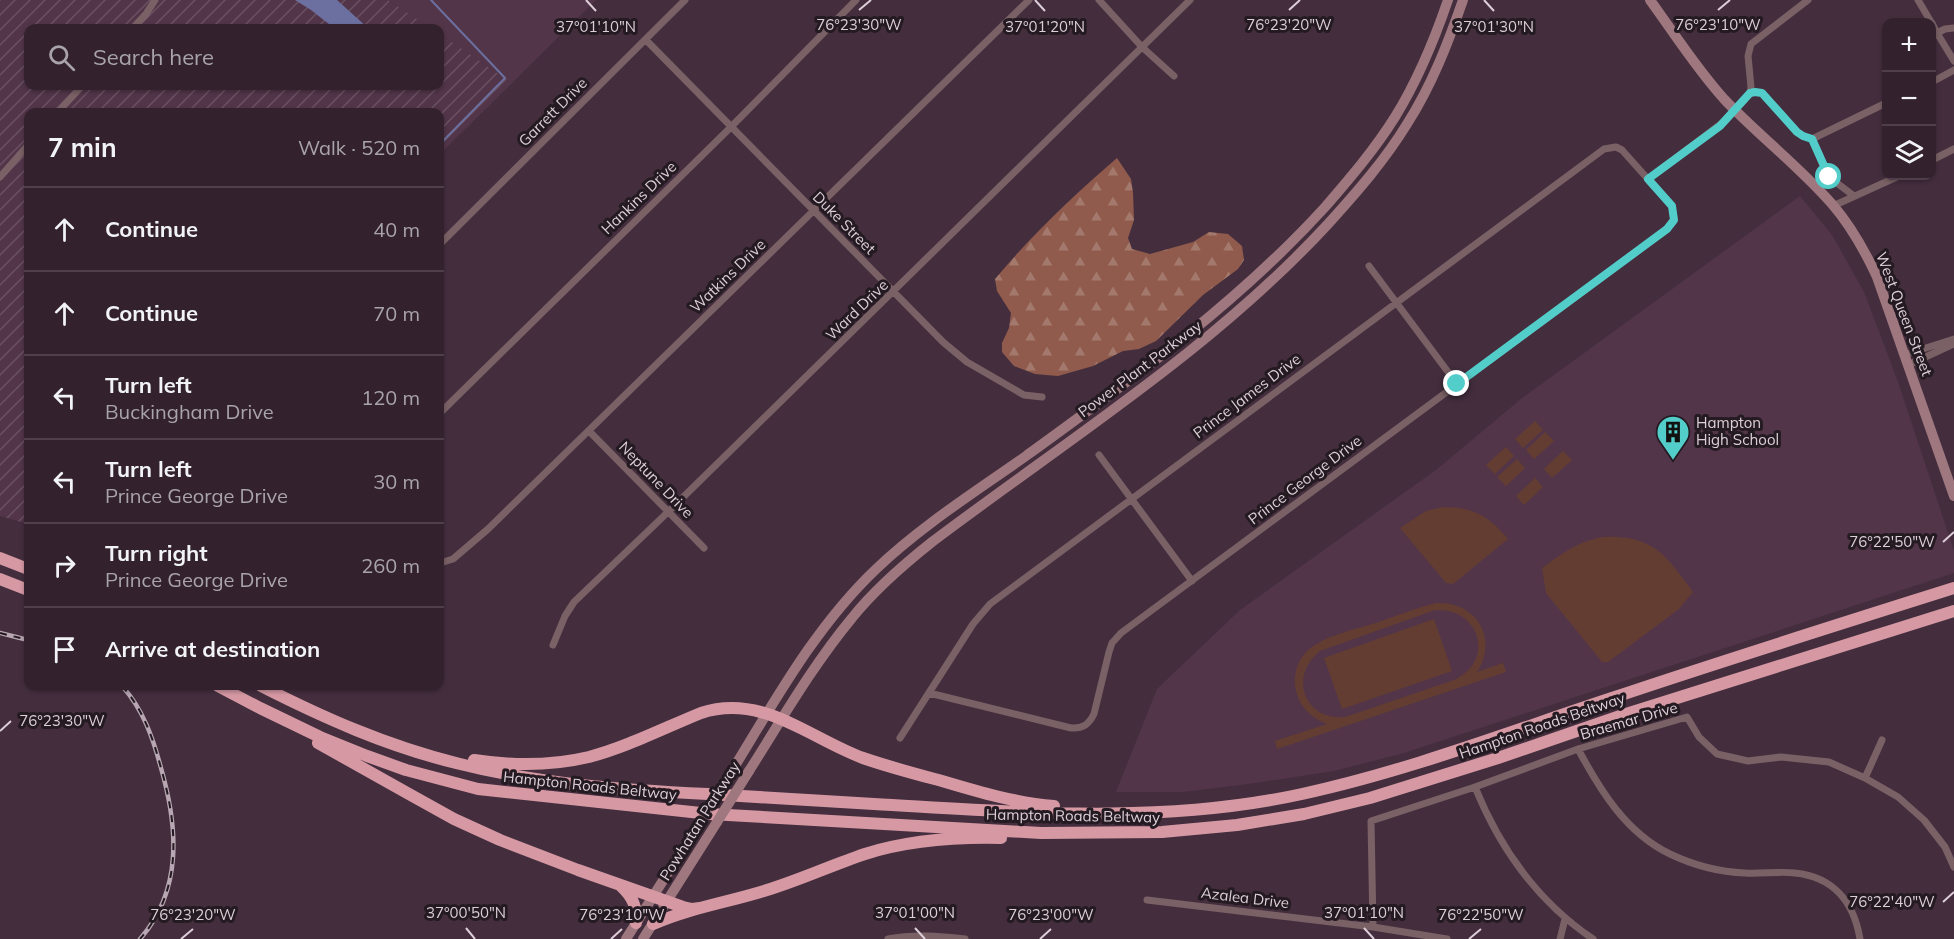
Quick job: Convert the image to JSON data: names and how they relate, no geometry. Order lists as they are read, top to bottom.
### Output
{
  "streets": {
    "highway": ["Hampton Roads Beltway"],
    "main road": ["West Queen Street", "Power Plant Parkway", "Powhatan Parkway"],
    "street": [
      "Garrett Drive",
      "Hankins Drive",
      "Duke Street",
      "Watkins Drive",
      "Ward Drive",
      "Prince James Drive",
      "Neptune Drive",
      "Prince George Drive",
      "Braemar Drive",
      "Azalea Drive"
    ]
  },
  "crossings": [
    ["Garrett Drive", "Duke Street"],
    ["Hankins Drive", "Duke Street"],
    ["Duke Street", "Watkins Drive"],
    ["Duke Street", "Ward Drive"],
    ["Watkins Drive", "Neptune Drive"],
    ["Ward Drive", "Neptune Drive"],
    ["Power Plant Parkway", "Powhatan Parkway"],
    ["Prince James Drive", "Prince George Drive"],
    ["Braemar Drive", "Azalea Drive"]
  ],
  "places": {
    "building": ["Hampton High School"]
  },
  "page": {
    "map_buttons": ["+", "−"],
    "search": "Search here",
    "heading": ["7 min", "Walk · 520 m"],
    "list": [
      ["Continue", "40 m"],
      ["Continue", "70 m"],
      ["Turn left", "Buckingham Drive", "120 m"],
      ["Turn left", "Prince George Drive", "30 m"],
      ["Turn right", "Prince George Drive", "260 m"],
      "Arrive at destination"
    ]
  },
  "coordinates": [
    "76°23'30\"W",
    "76°23'20\"W",
    "76°23'10\"W",
    "37°01'10\"N",
    "37°01'20\"N",
    "37°01'30\"N",
    "76°22'50\"W",
    "76°22'40\"W",
    "37°00'50\"N",
    "37°01'00\"N",
    "76°23'00\"W"
  ]
}
